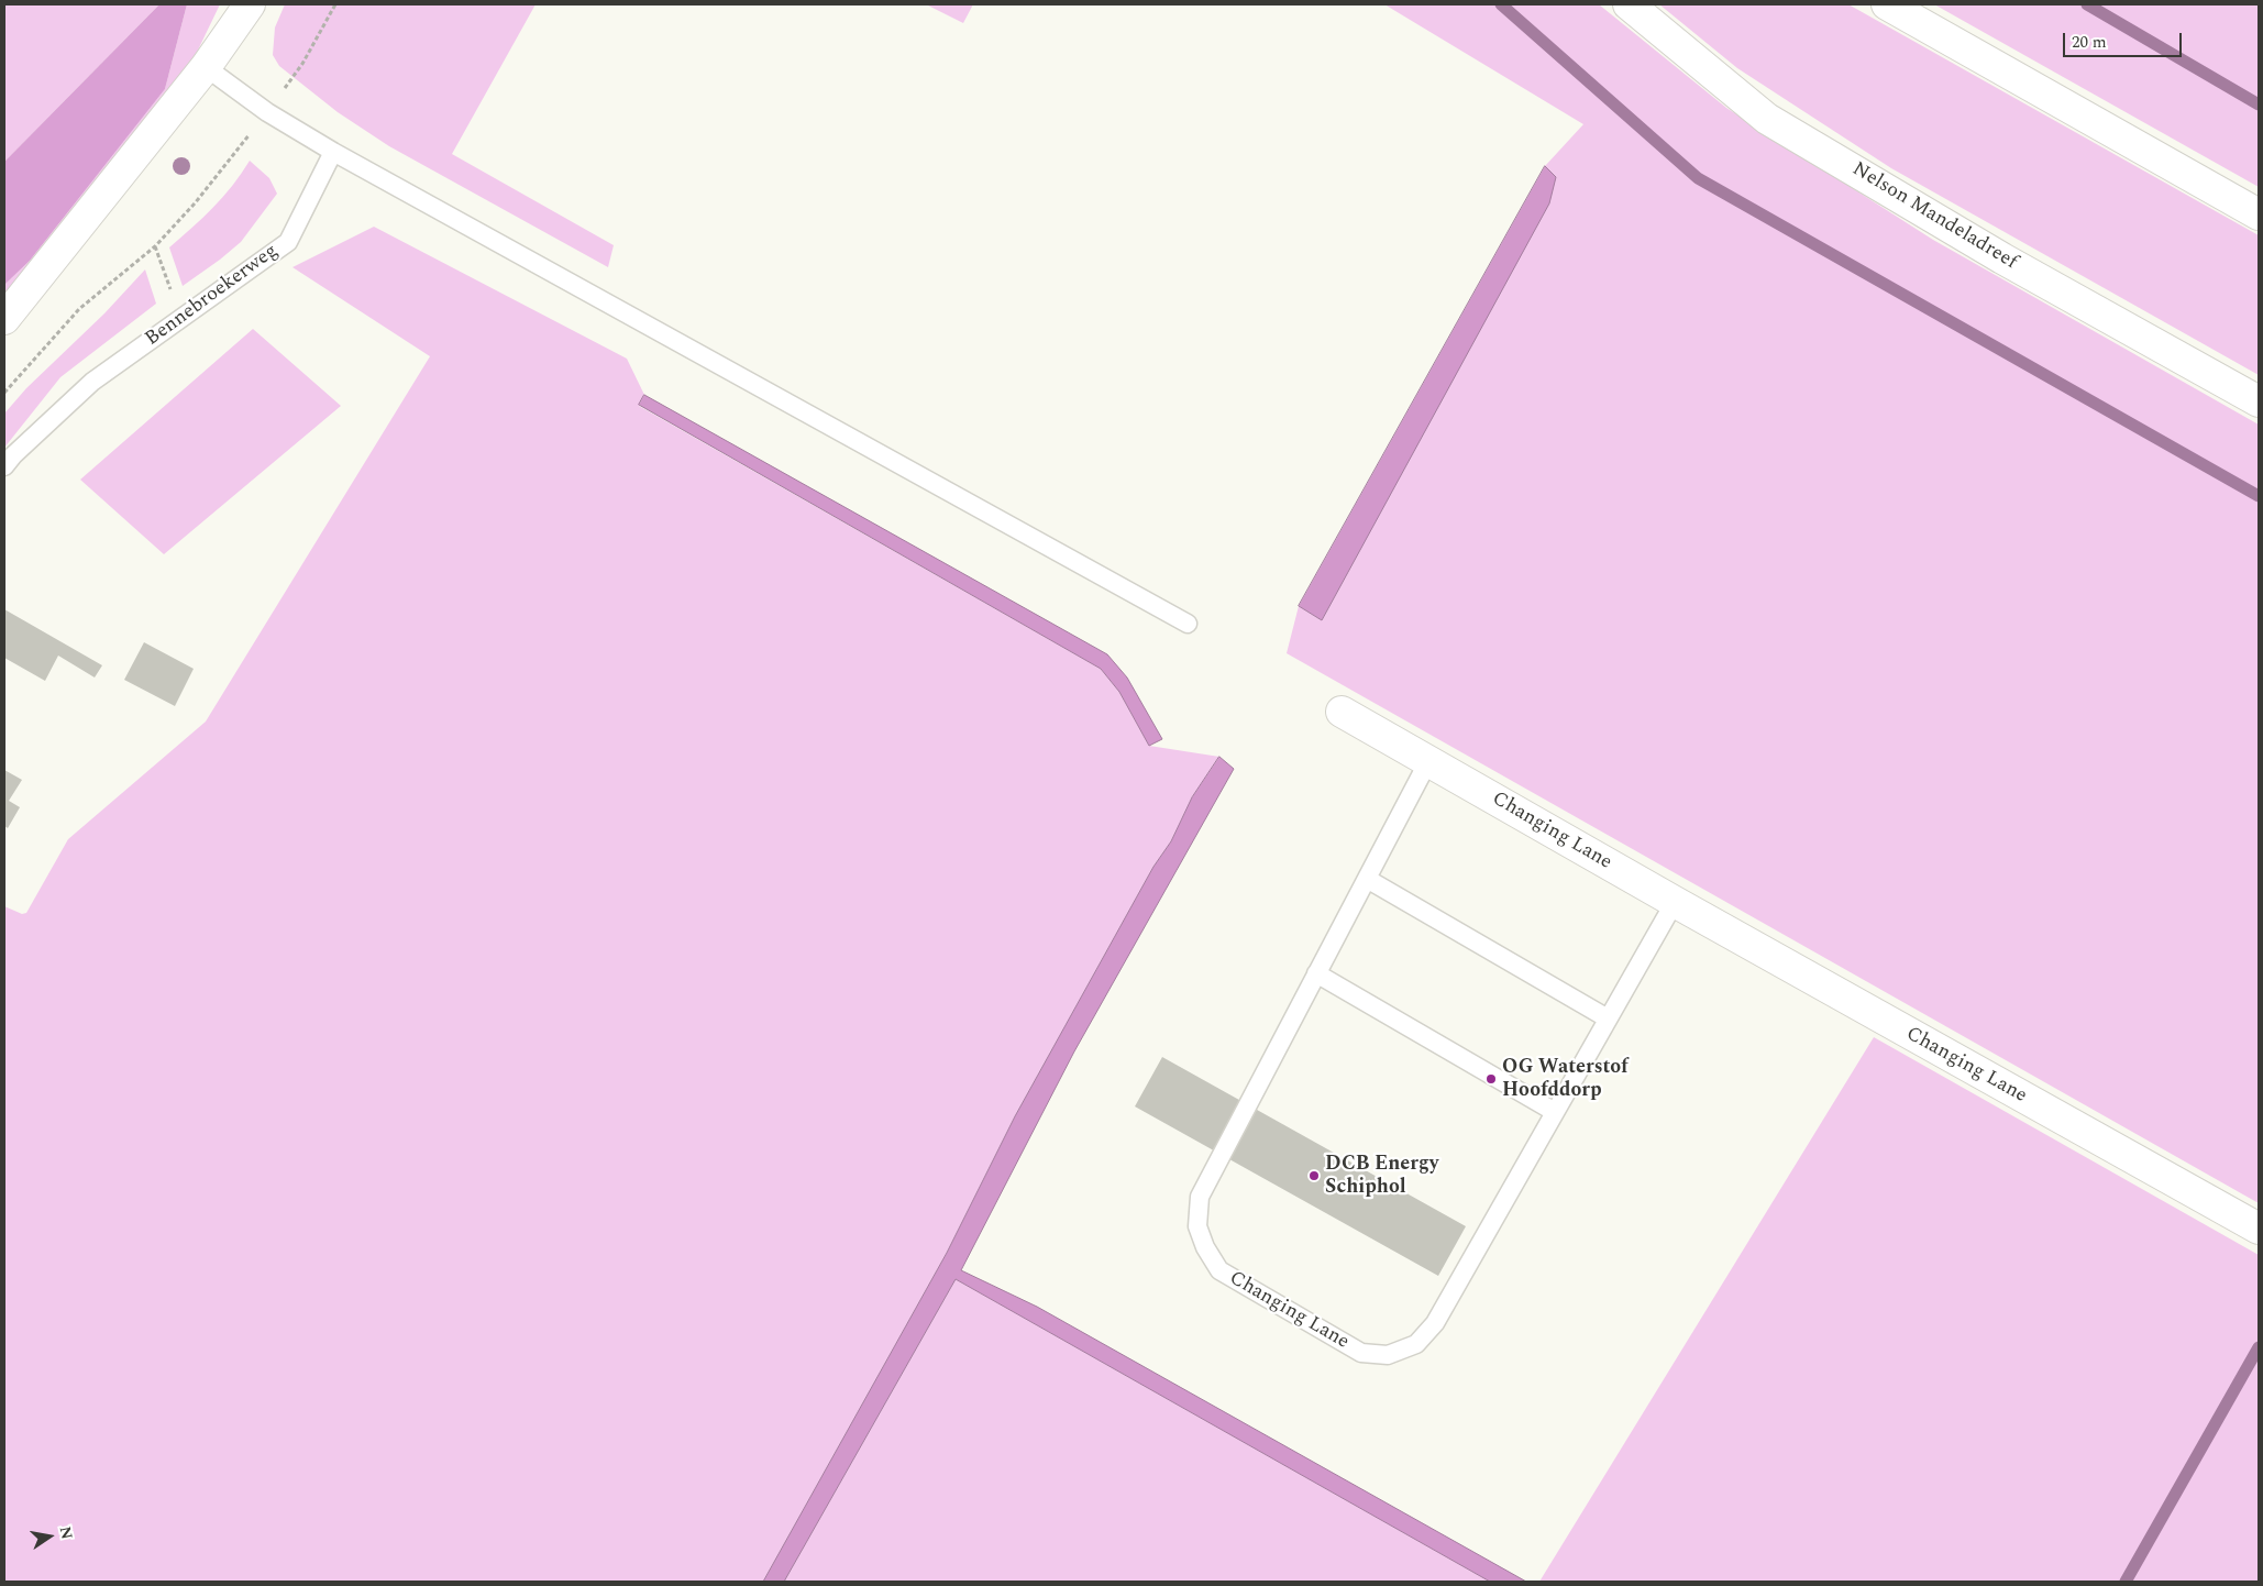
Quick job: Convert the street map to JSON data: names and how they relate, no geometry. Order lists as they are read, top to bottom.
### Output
{
  "streets": {
    "street": ["Nelson Mandeladreef", "Changing Lane"],
    "lane": ["Bennebroekerweg"]
  },
  "places": ["OG Waterstof Hoofddorp", "DCB Energy Schiphol"],
  "scale_bar": "20 m",
  "north": "right"
}
